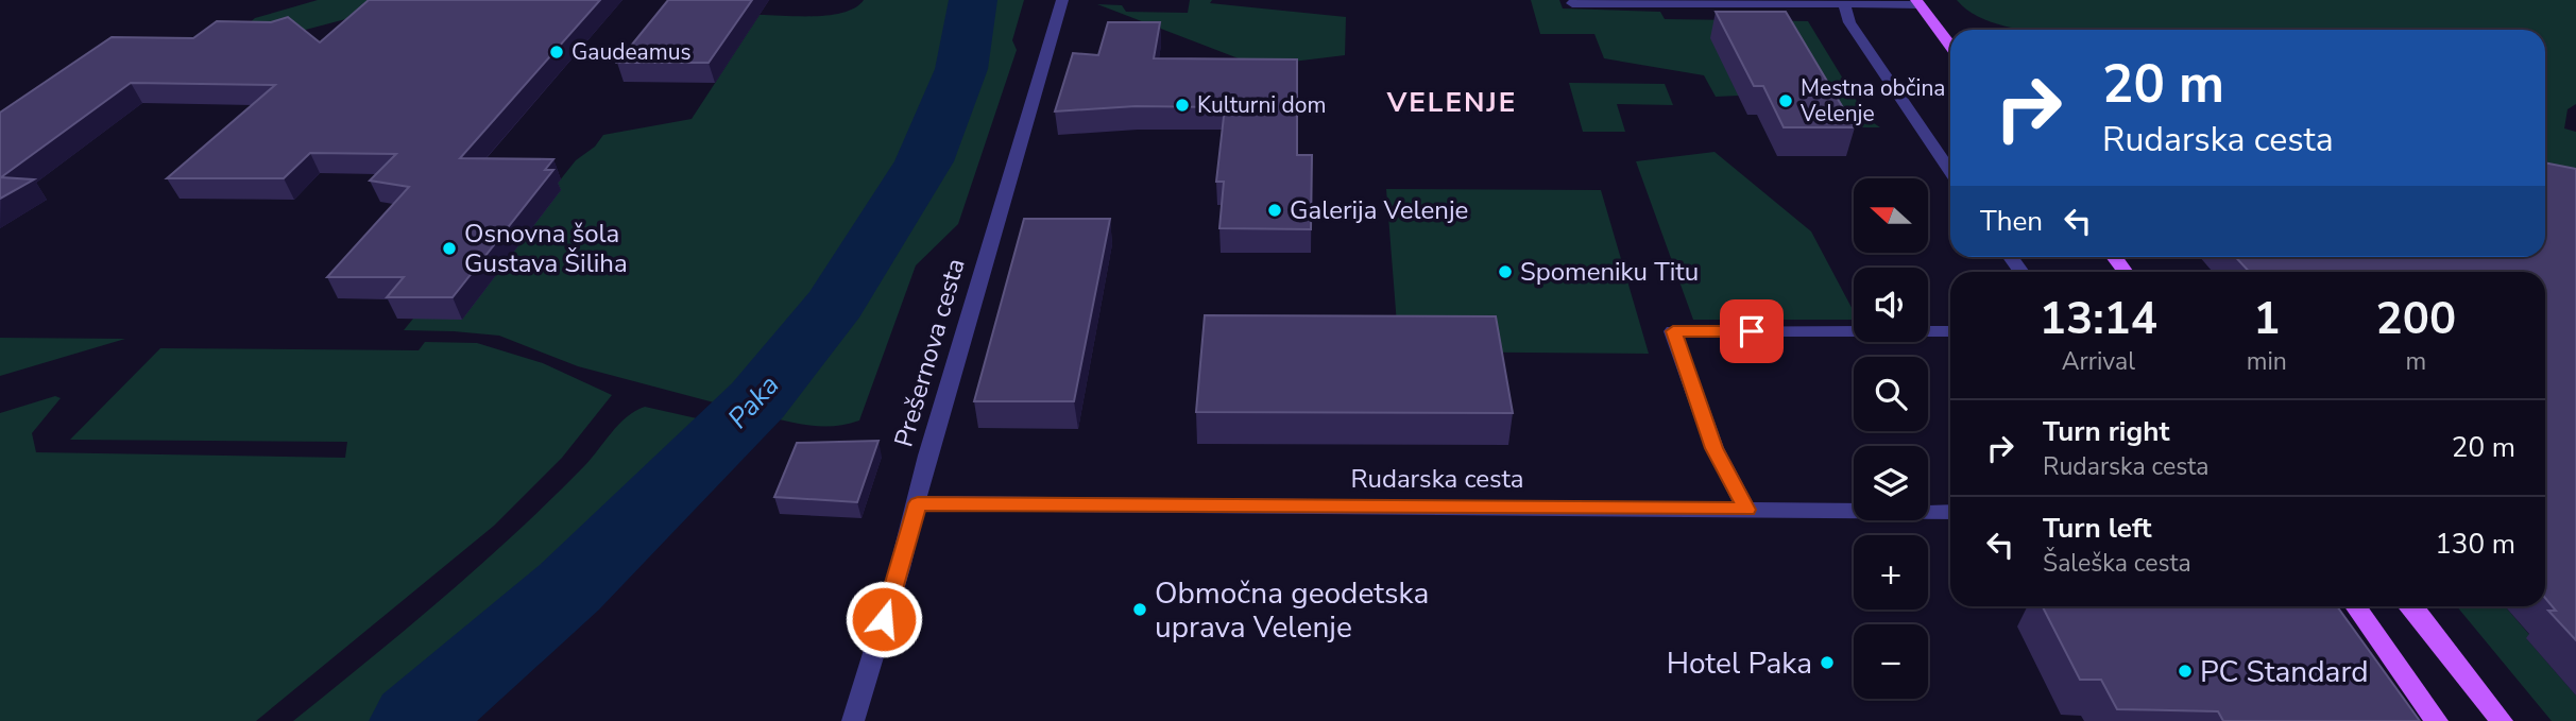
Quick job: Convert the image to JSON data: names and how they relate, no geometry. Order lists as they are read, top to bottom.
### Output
{
  "streets": {
    "street": ["Prešernova cesta", "Rudarska cesta"]
  },
  "crossings": [
    ["Prešernova cesta", "Rudarska cesta"]
  ],
  "districts": ["VELENJE"],
  "water": ["Paka"],
  "places": [
    "Gaudeamus",
    "Mestna občina Velenje",
    "Kulturni dom",
    "Galerija Velenje",
    "Osnovna šola Gustava Šiliha",
    "Spomeniku Titu",
    "Območna geodetska uprava Velenje",
    "Hotel Paka",
    "PC Standard"
  ],
  "north": "left",
  "page": {
    "turn": ["20 m", "Rudarska cesta"],
    "map_buttons": ["+", "−"],
    "then": "Then",
    "eta": [
      "13:14",
      "Arrival",
      "1",
      "min",
      "200",
      "m"
    ],
    "list": [
      {
        "name": "Turn right",
        "note": "Rudarska cesta",
        "value": "20 m"
      },
      {
        "name": "Turn left",
        "note": "Šaleška cesta",
        "value": "130 m"
      }
    ]
  }
}
